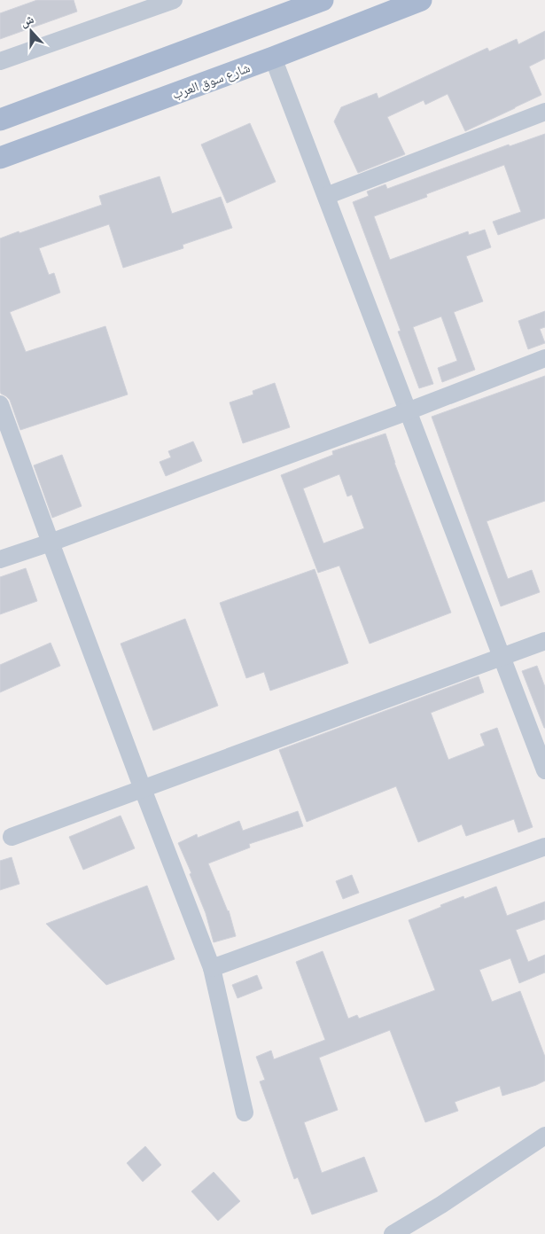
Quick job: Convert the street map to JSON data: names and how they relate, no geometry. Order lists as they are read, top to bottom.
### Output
{
  "streets": {
    "main road": ["شارع سوق العرب"]
  },
  "north": "top"
}
